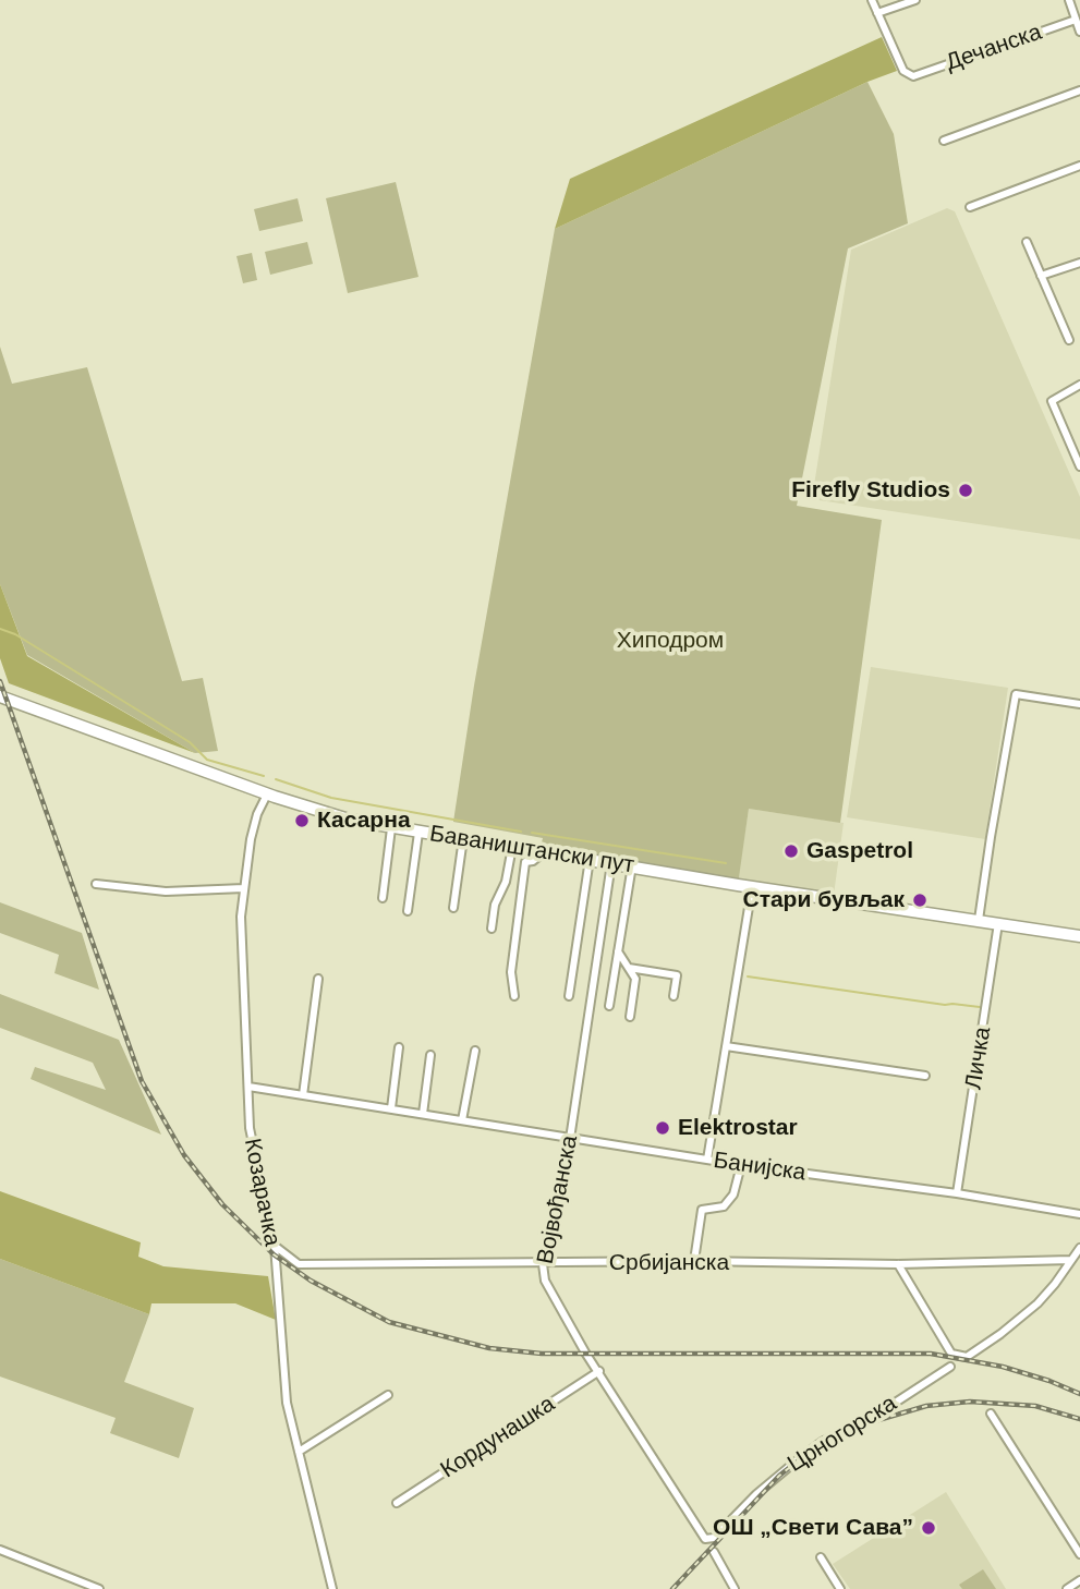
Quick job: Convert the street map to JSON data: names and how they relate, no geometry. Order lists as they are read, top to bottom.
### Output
{
  "streets": {
    "main road": ["Баваништански пут"],
    "street": [
      "Дечанска",
      "Личка",
      "Банијска",
      "Козарачка",
      "Војвођанска",
      "Србијанска",
      "Црногорска",
      "Кордунашка"
    ]
  },
  "crossings": [
    ["Баваништански пут", "Личка"],
    ["Баваништански пут", "Козарачка"],
    ["Баваништански пут", "Војвођанска"],
    ["Личка", "Банијска"],
    ["Банијска", "Козарачка"],
    ["Банијска", "Војвођанска"],
    ["Козарачка", "Србијанска"],
    ["Војвођанска", "Србијанска"],
    ["Војвођанска", "Црногорска"],
    ["Војвођанска", "Кордунашка"]
  ],
  "parks": ["Хиподром"],
  "places": [
    "Firefly Studios",
    "Касарна",
    "Gaspetrol",
    "Стари бувљак",
    "Elektrostar",
    "ОШ „Свети Сава”"
  ]
}
